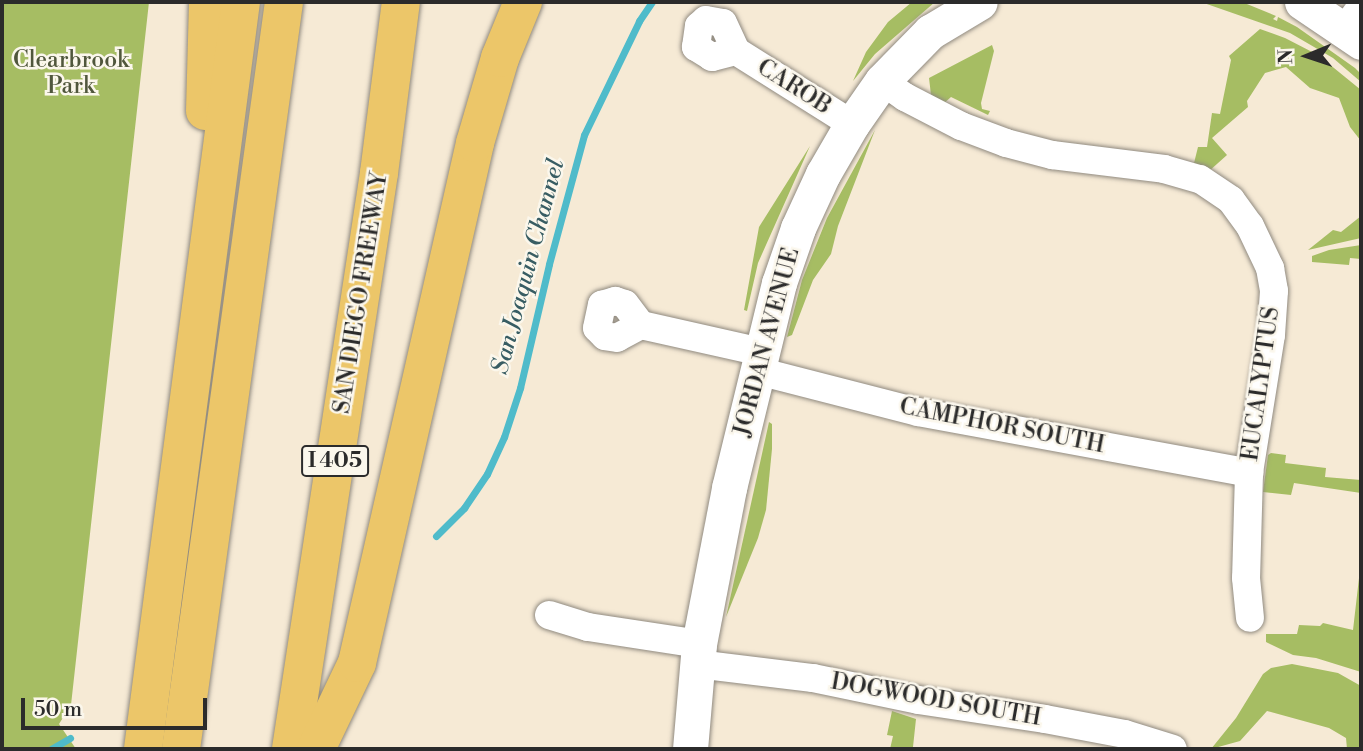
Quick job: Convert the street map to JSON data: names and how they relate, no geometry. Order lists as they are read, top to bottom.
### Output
{
  "streets": {
    "highway": ["SAN DIEGO FREEWAY", "I 405"],
    "street": [
      "CAROB",
      "JORDAN AVENUE",
      "EUCALYPTUS",
      "CAMPHOR SOUTH",
      "DOGWOOD SOUTH"
    ]
  },
  "crossings": [
    ["CAROB", "JORDAN AVENUE"],
    ["JORDAN AVENUE", "EUCALYPTUS"],
    ["JORDAN AVENUE", "CAMPHOR SOUTH"],
    ["JORDAN AVENUE", "DOGWOOD SOUTH"],
    ["EUCALYPTUS", "CAMPHOR SOUTH"]
  ],
  "water": ["San Joaquin Channel"],
  "parks": ["Clearbrook Park"],
  "scale_bar": "50 m",
  "north": "left"
}
